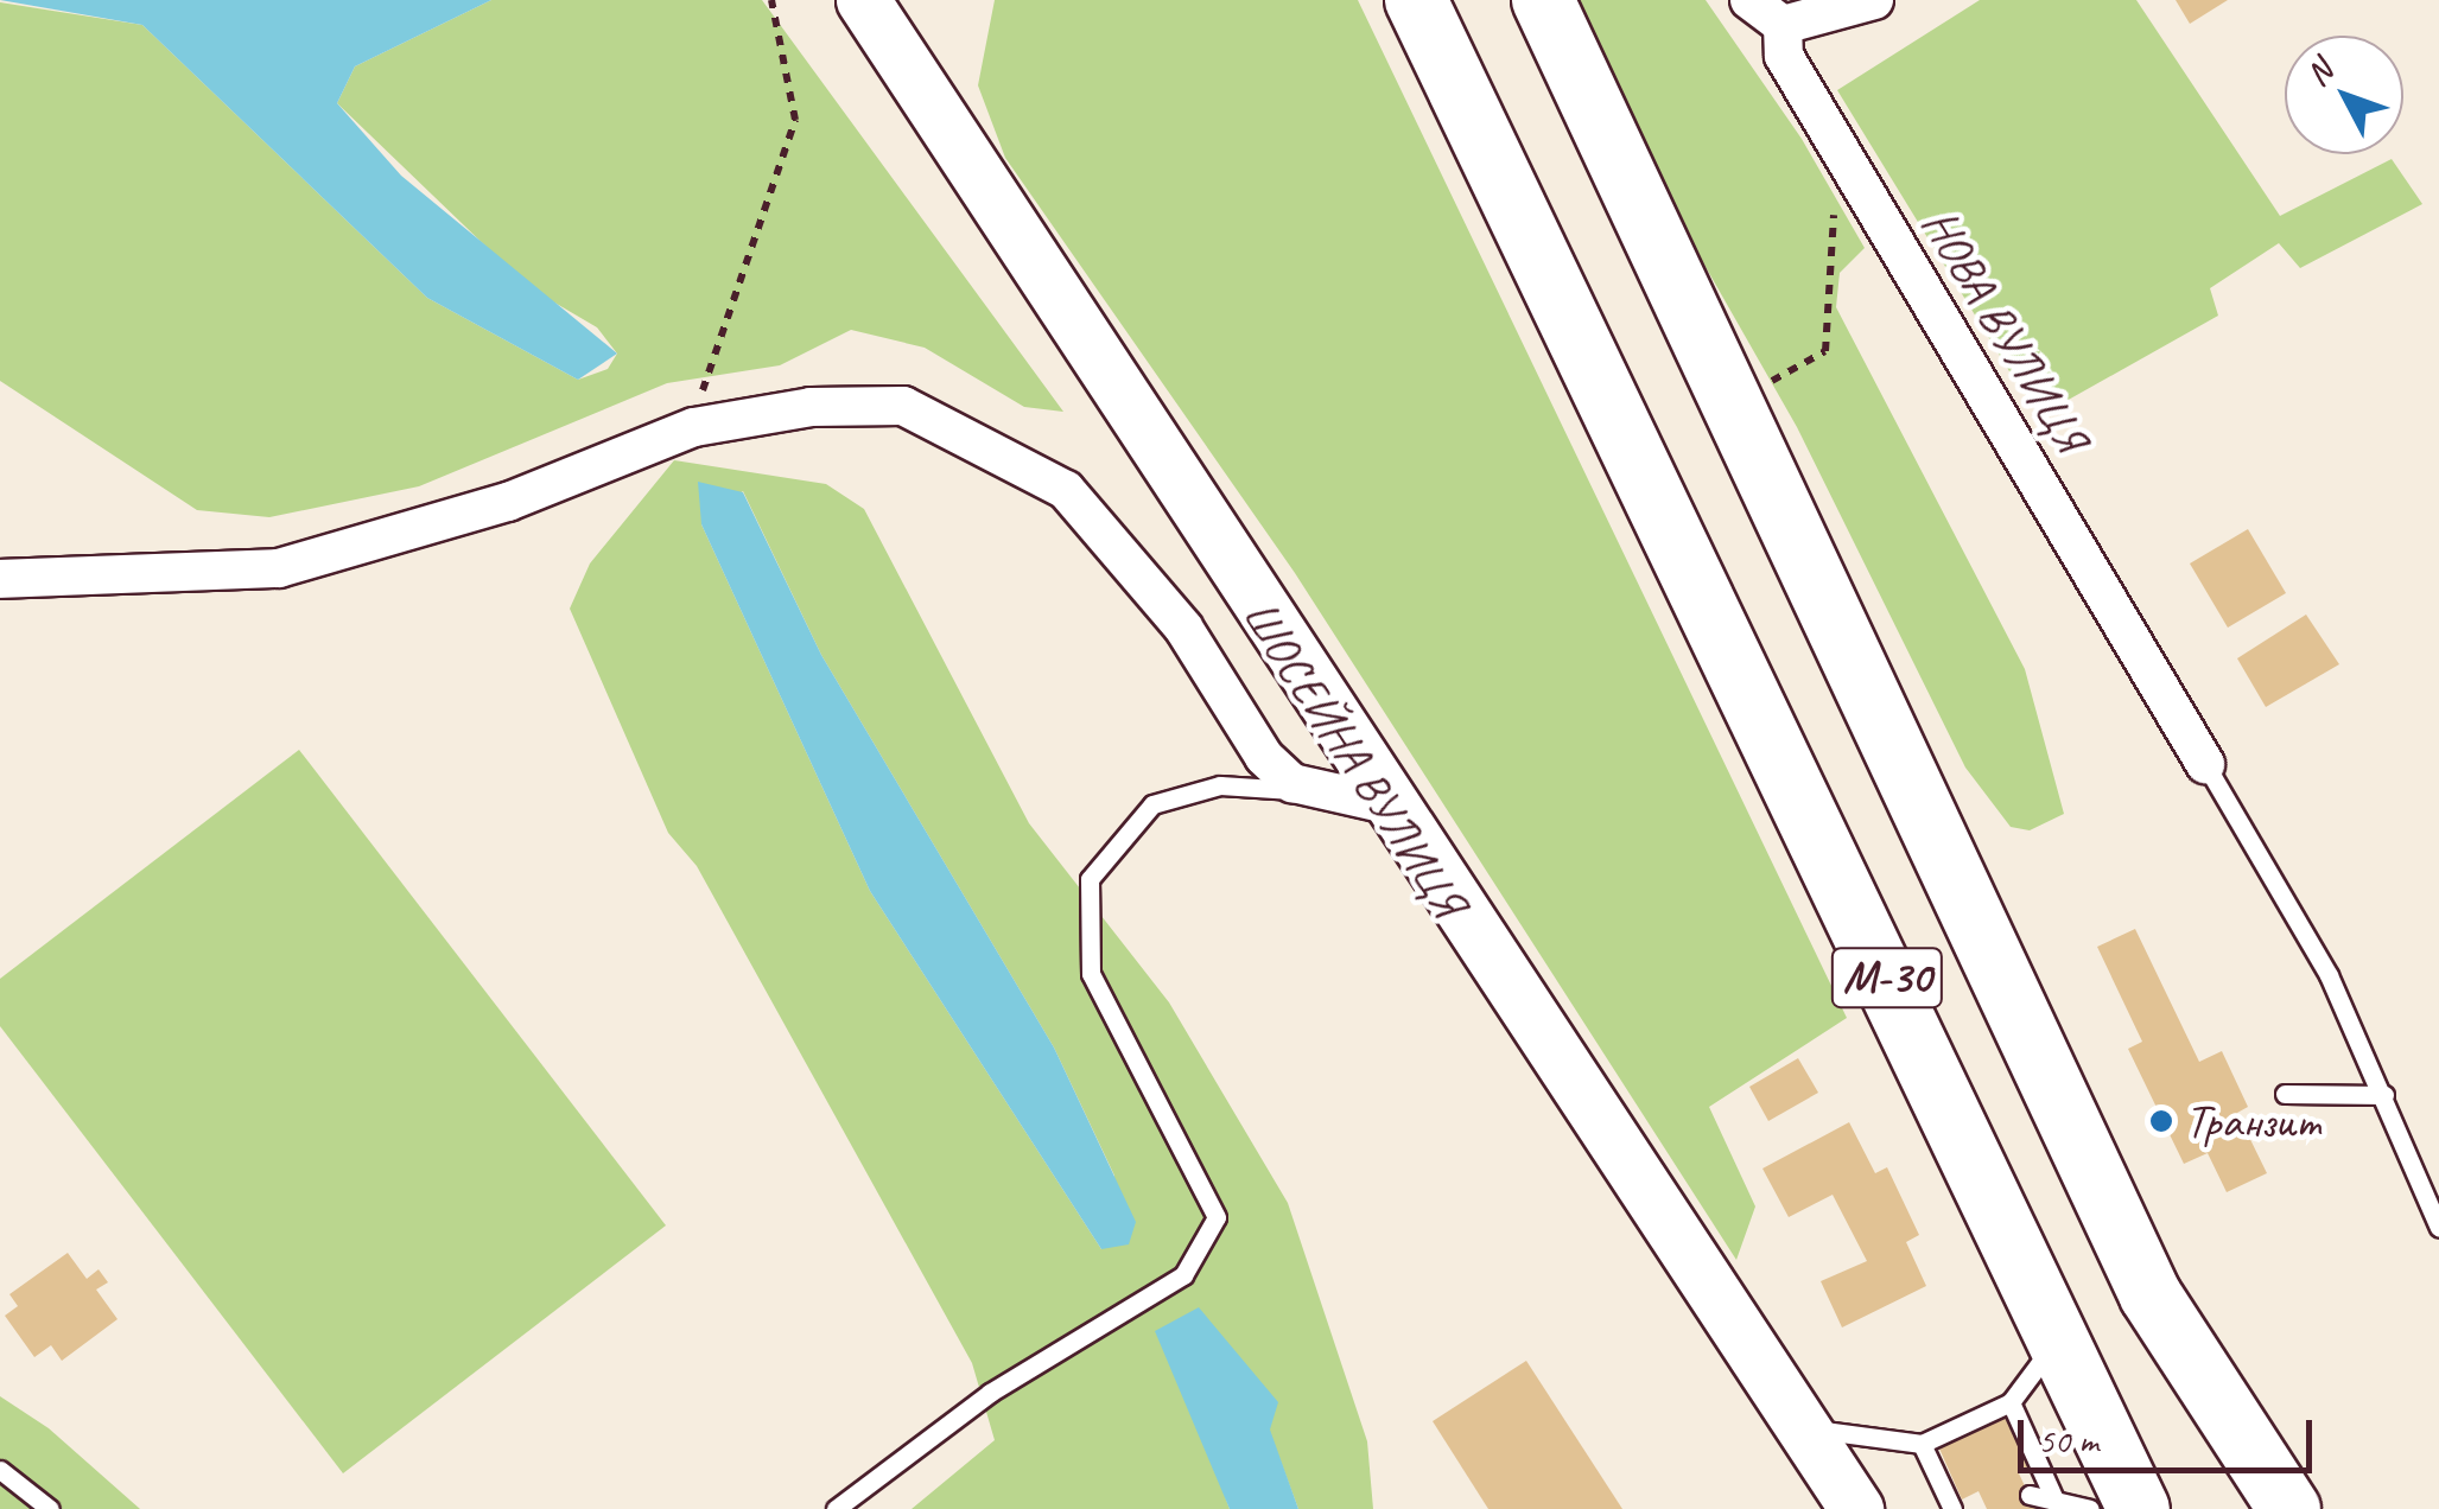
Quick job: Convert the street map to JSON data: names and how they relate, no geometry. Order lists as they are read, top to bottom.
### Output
{
  "streets": {
    "highway": ["М-30"],
    "main road": ["ШОСЕЙНА ВУЛИЦЯ"],
    "street": ["НОВА ВУЛИЦЯ"]
  },
  "places": ["Транзит"],
  "scale_bar": "50 m",
  "north": "top left"
}
